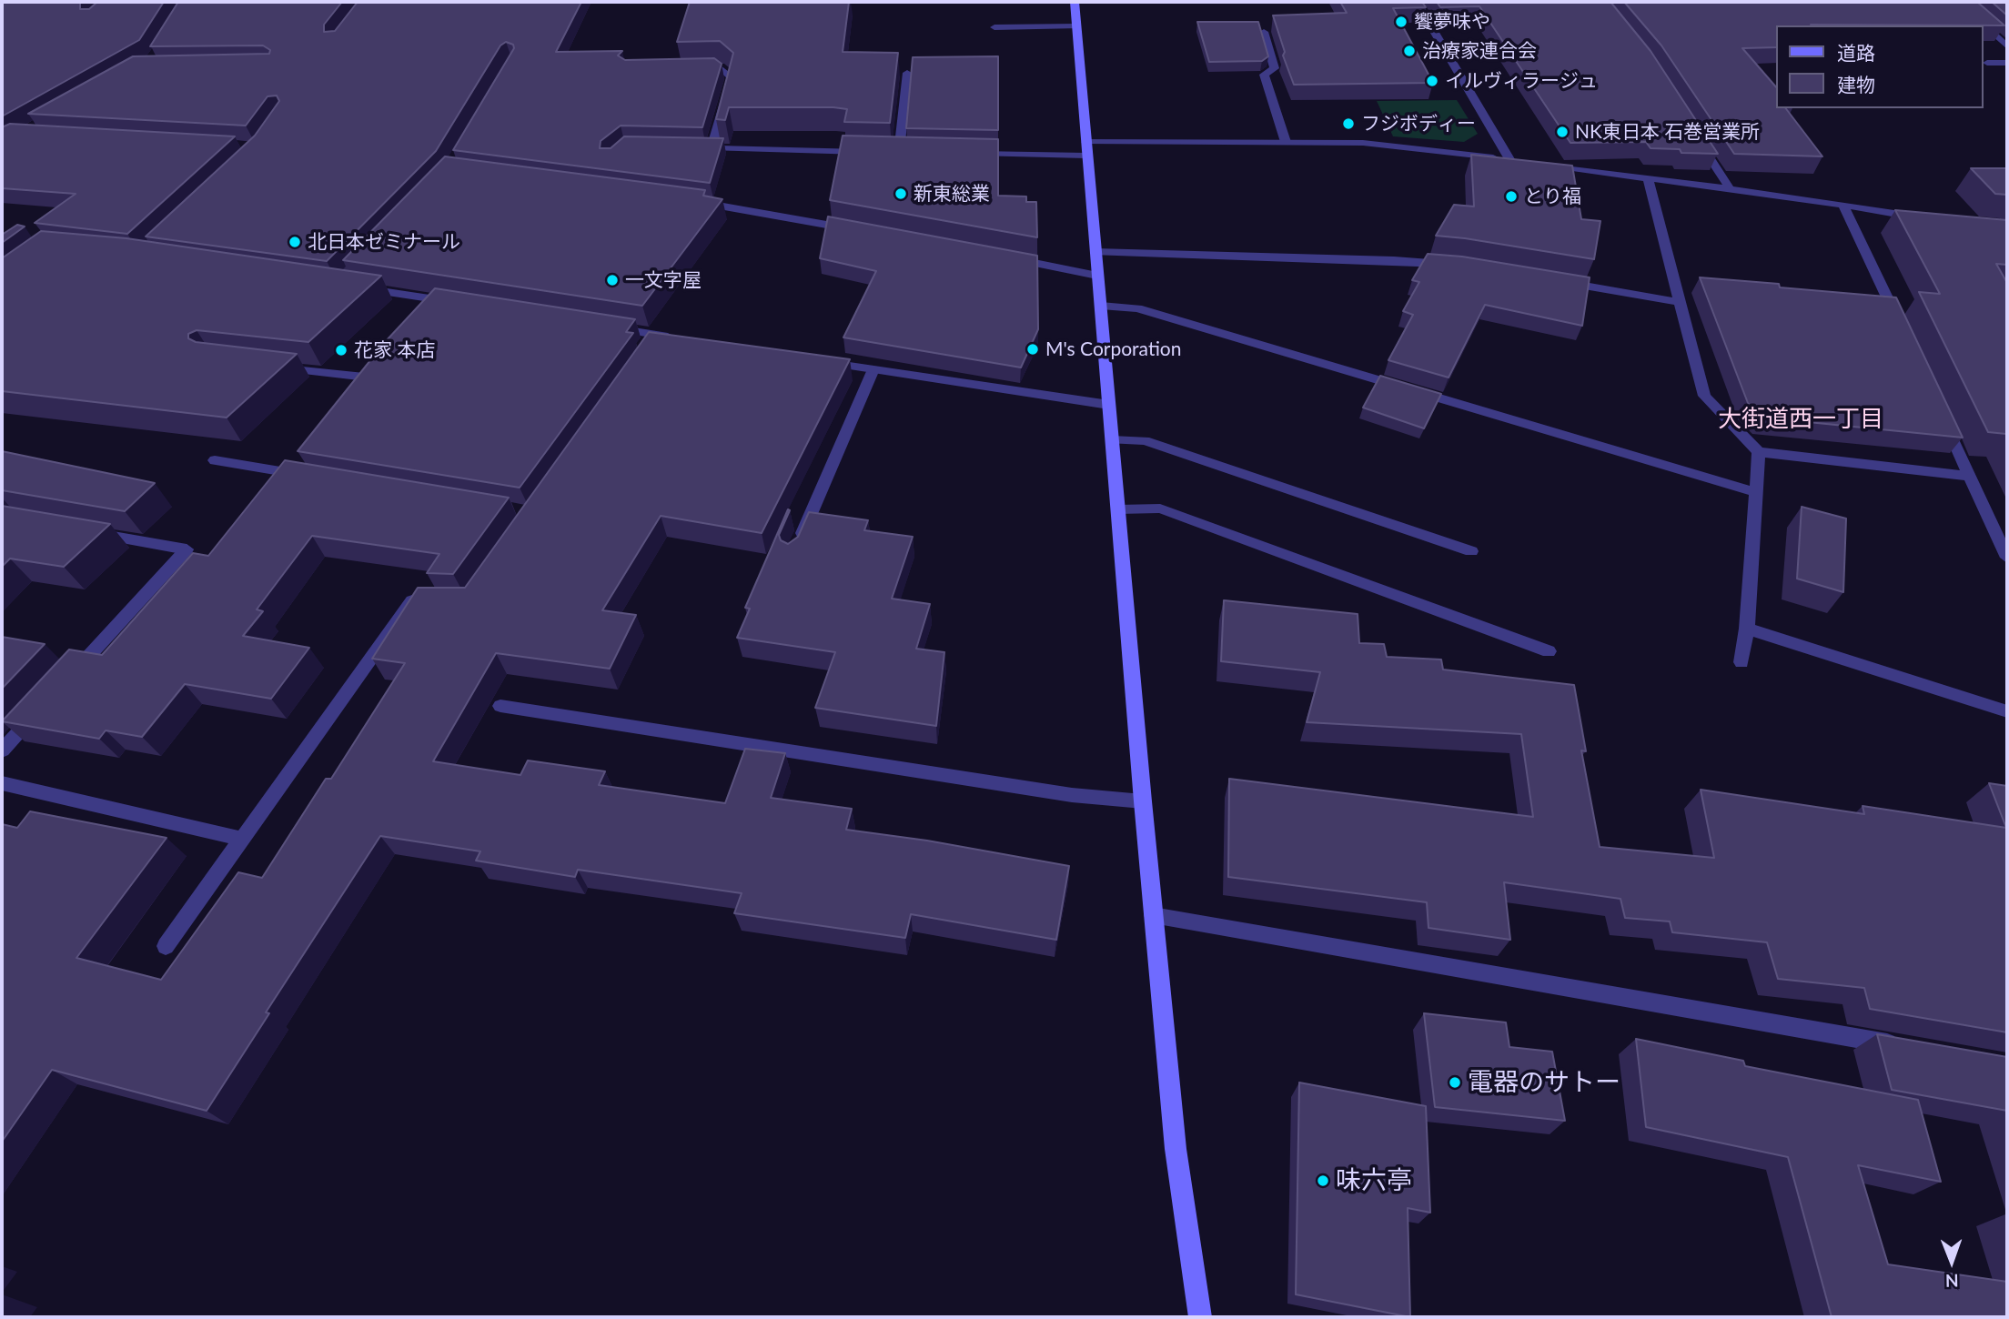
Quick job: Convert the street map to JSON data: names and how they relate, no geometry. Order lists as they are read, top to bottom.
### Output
{
  "districts": ["大街道西一丁目"],
  "places": [
    "饗夢味や",
    "治療家連合会",
    "イルヴィラージュ",
    "フジボディー",
    "NK東日本 石巻営業所",
    "新東総業",
    "とり福",
    "北日本ゼミナール",
    "一文字屋",
    "M's Corporation",
    "花家 本店",
    "電器のサトー",
    "味六亭"
  ],
  "legend": ["道路", "建物"],
  "north": "bottom"
}
